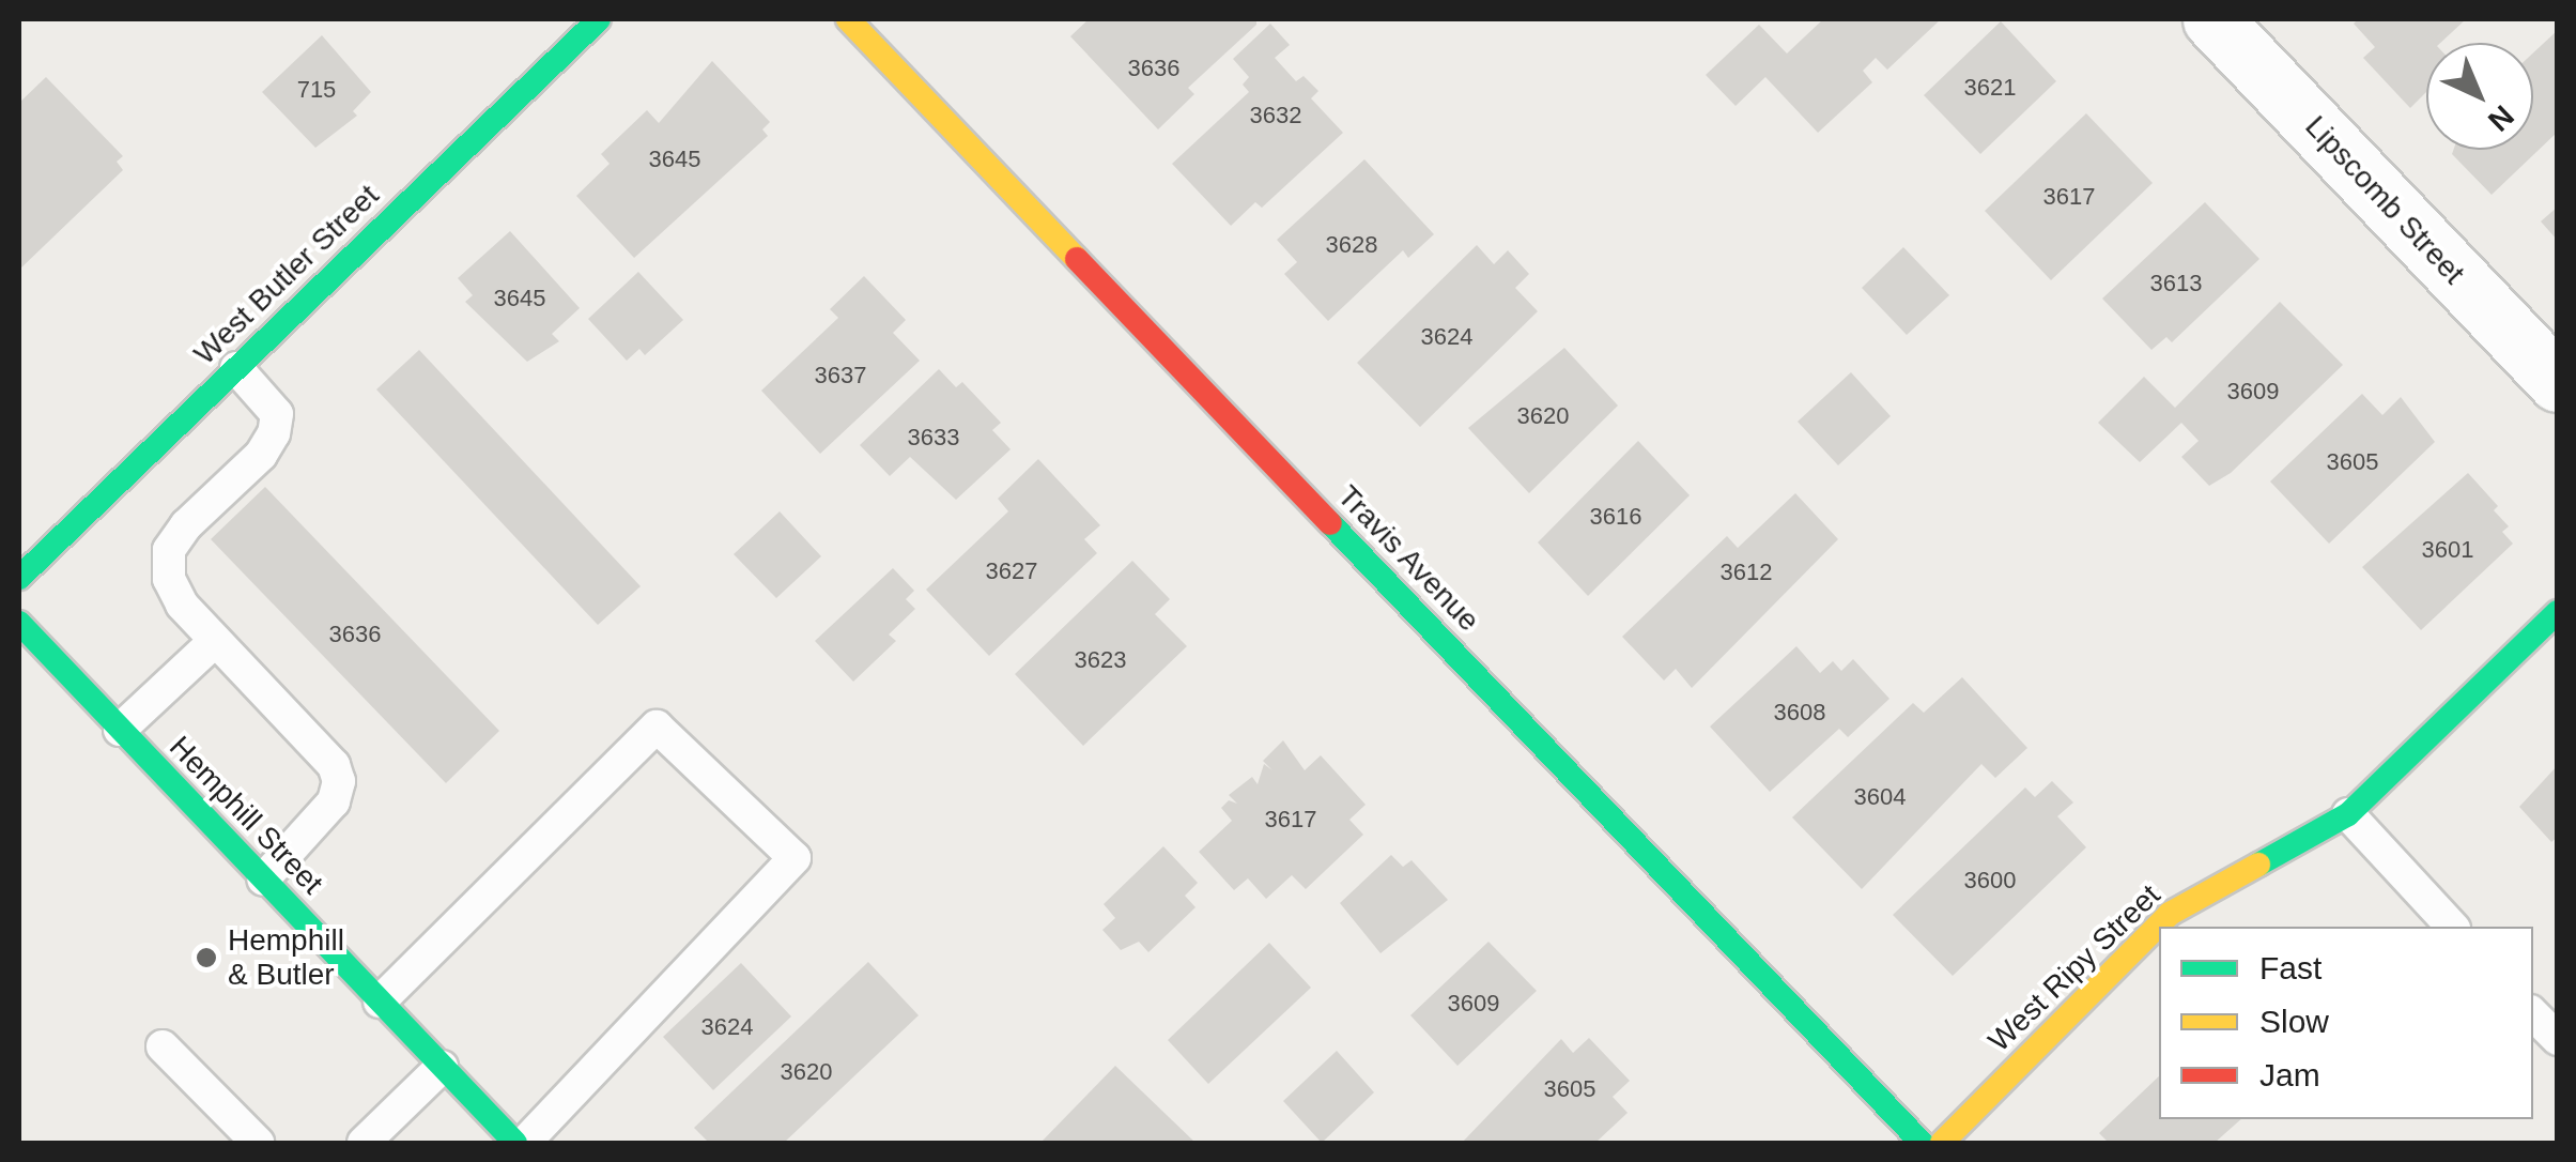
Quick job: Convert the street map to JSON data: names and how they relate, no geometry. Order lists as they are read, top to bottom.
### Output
{
  "streets": {
    "street": [
      "Lipscomb Street",
      "West Butler Street",
      "Travis Avenue",
      "Hemphill Street",
      "West Ripy Street"
    ]
  },
  "places": ["Hemphill & Butler"],
  "house_numbers": [
    "3636",
    "3621",
    "715",
    "3632",
    "3645",
    "3617",
    "3628",
    "3613",
    "3645",
    "3624",
    "3637",
    "3609",
    "3620",
    "3633",
    "3605",
    "3616",
    "3601",
    "3627",
    "3612",
    "3636",
    "3623",
    "3608",
    "3604",
    "3617",
    "3600",
    "3609",
    "3624",
    "3620",
    "3605"
  ],
  "legend": ["Fast", "Slow", "Jam"],
  "north": "bottom right"
}
